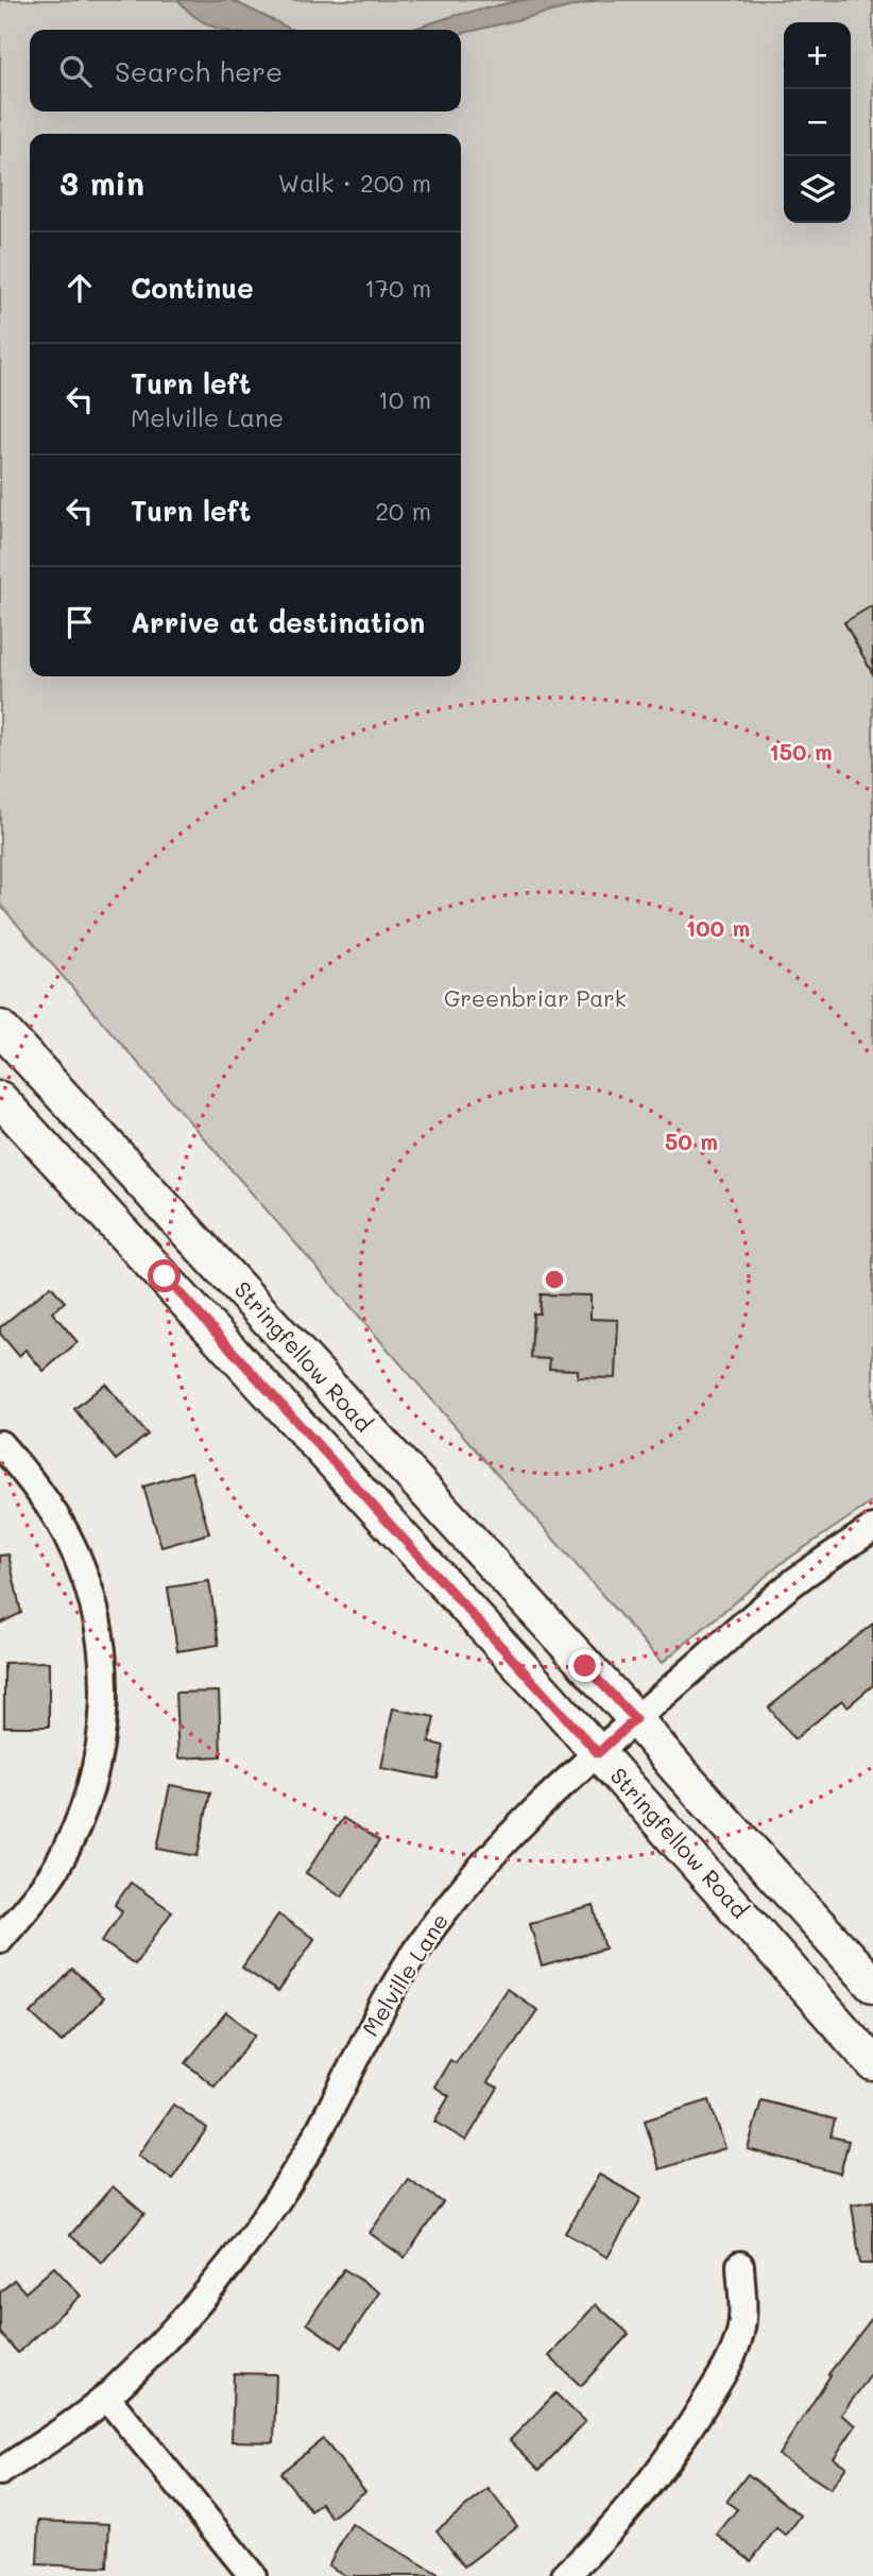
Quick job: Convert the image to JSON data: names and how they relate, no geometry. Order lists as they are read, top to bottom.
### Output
{
  "streets": {
    "main road": ["Stringfellow Road"],
    "street": ["Melville Lane"]
  },
  "crossings": [
    ["Stringfellow Road", "Melville Lane"]
  ],
  "parks": ["Greenbriar Park"],
  "page": {
    "map_buttons": ["+", "−"],
    "search": "Search here",
    "heading": ["3 min", "Walk · 200 m"],
    "list": [
      ["Continue", "170 m"],
      ["Turn left", "Melville Lane", "10 m"],
      ["Turn left", "20 m"],
      "Arrive at destination"
    ]
  },
  "rings": ["150 m", "100 m", "50 m"]
}
